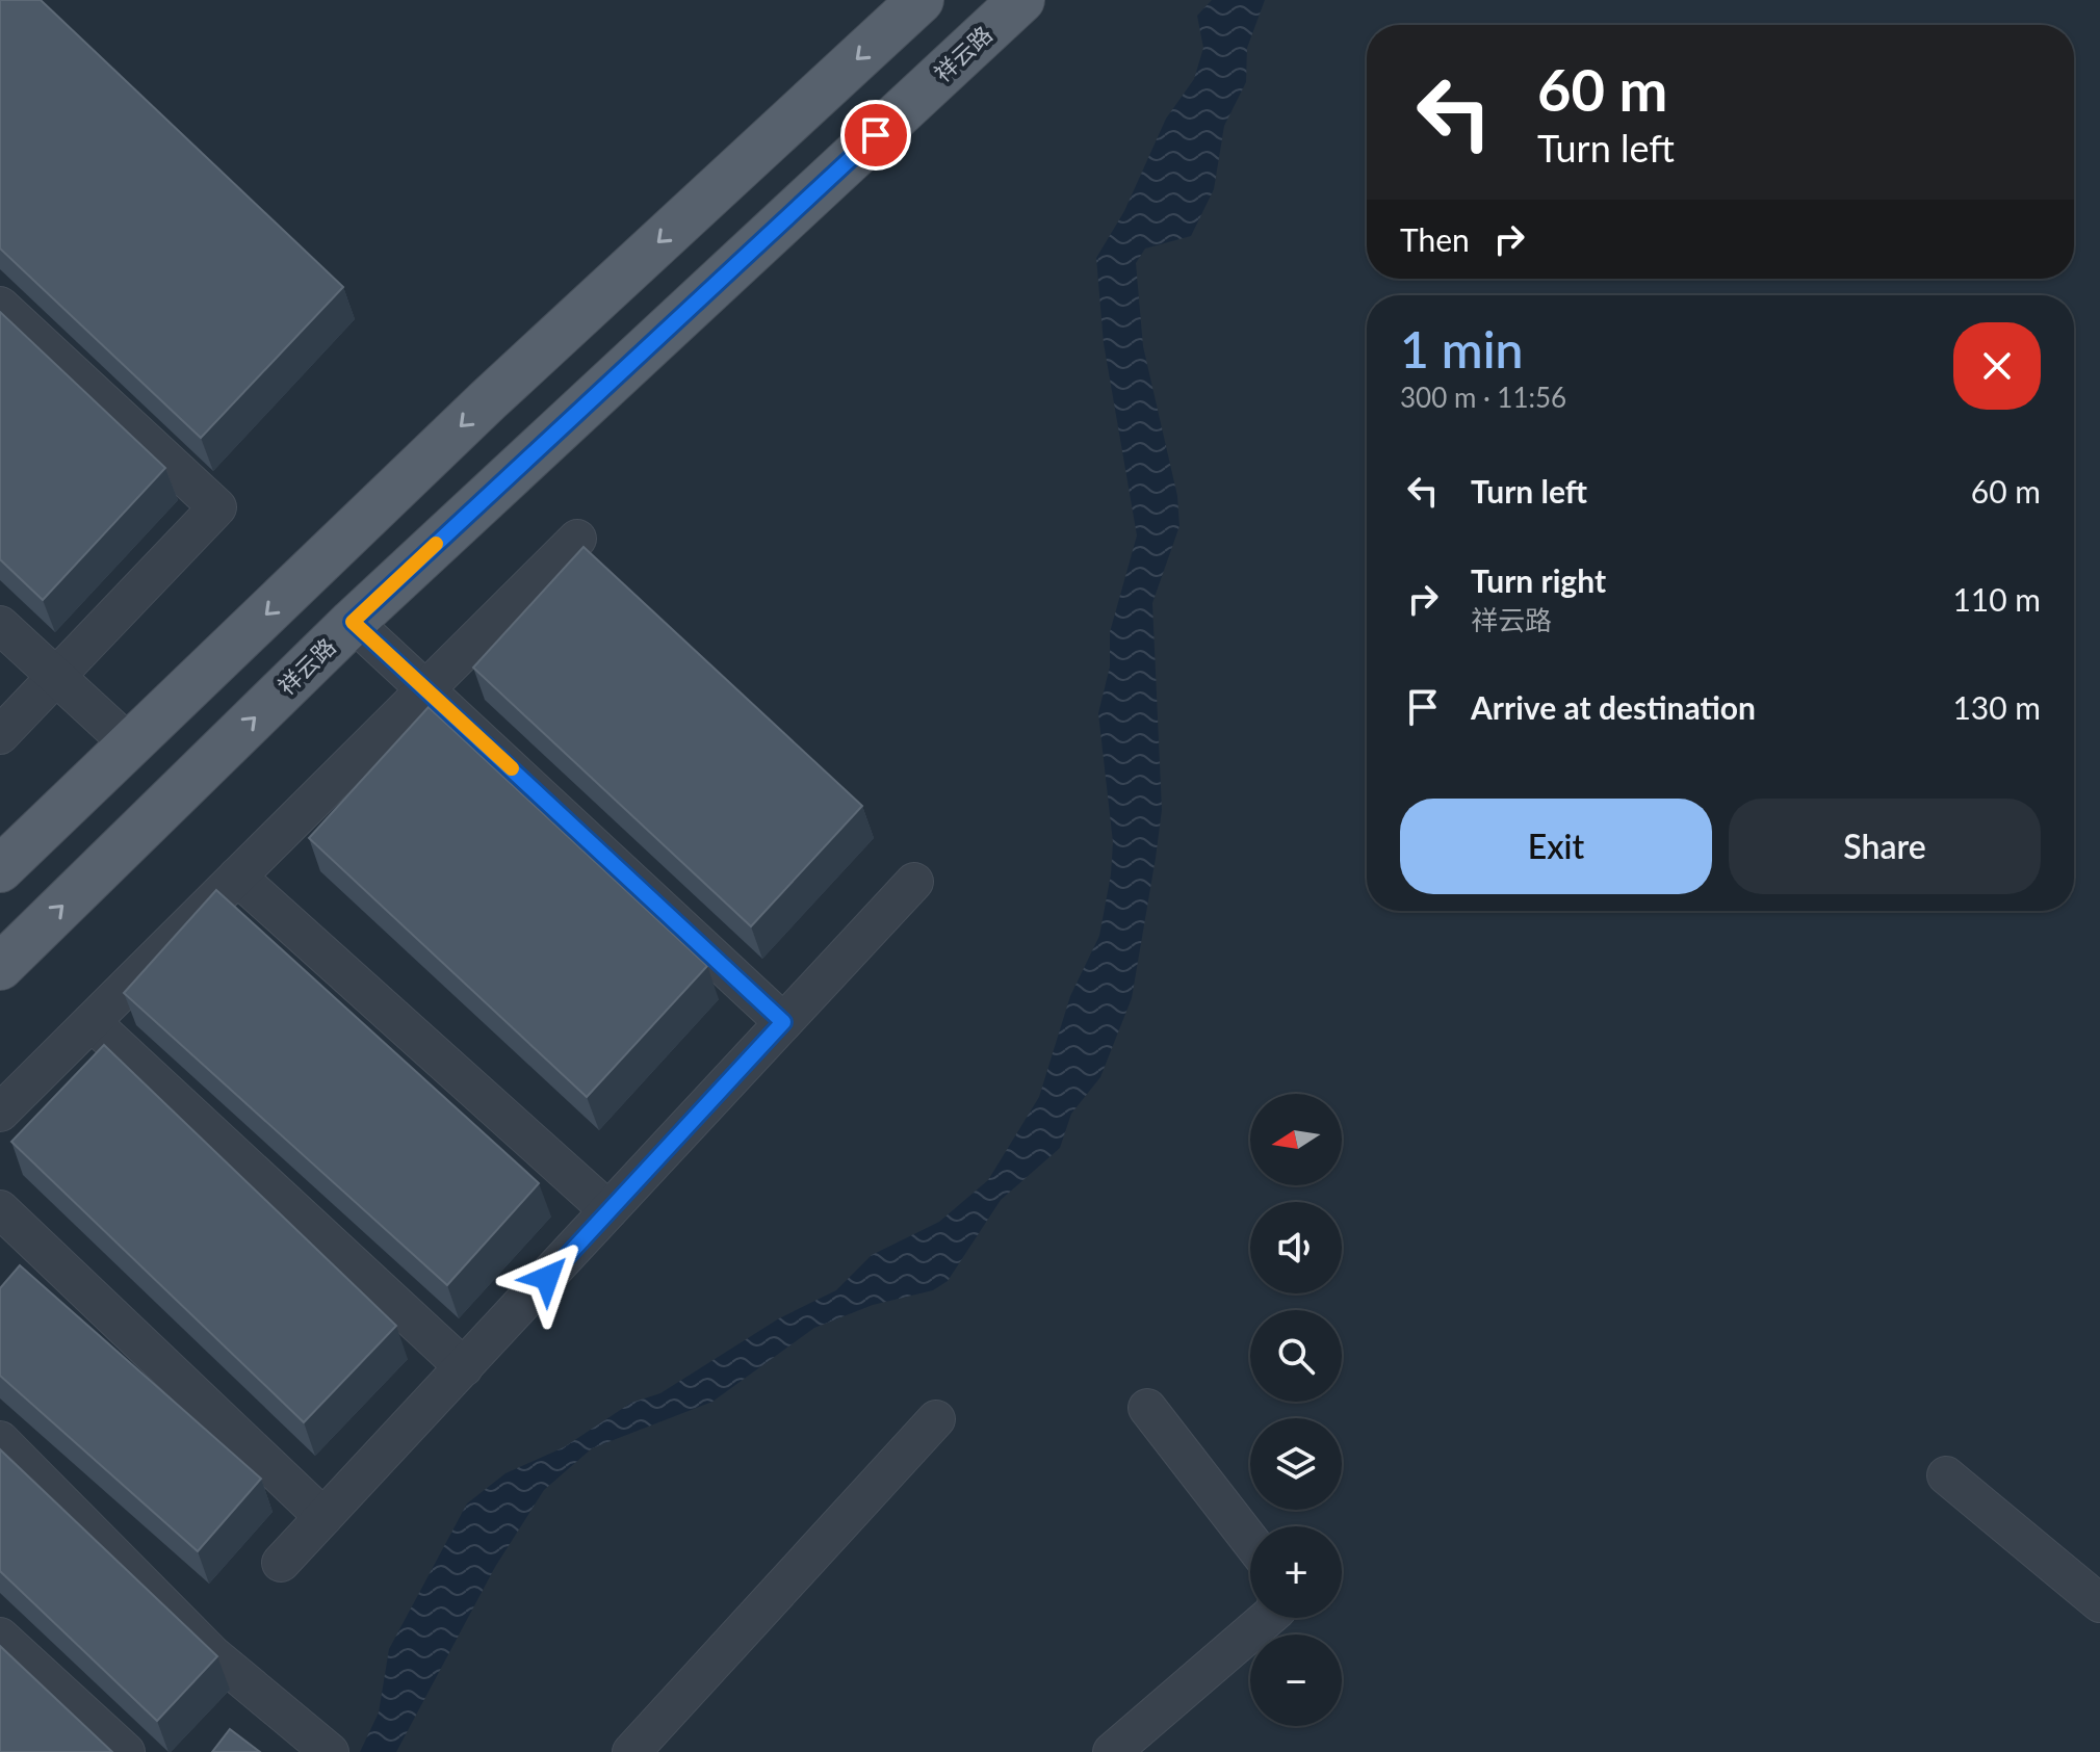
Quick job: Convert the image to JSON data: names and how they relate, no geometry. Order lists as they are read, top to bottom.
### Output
{
  "streets": {
    "main road": ["祥云路"]
  },
  "north": "left",
  "page": {
    "turn": ["60 m", "Turn left"],
    "then": "Then",
    "heading": ["1 min", "300 m · 11:56"],
    "list": [
      {
        "name": "Turn left",
        "value": "60 m"
      },
      {
        "name": "Turn right",
        "note": "祥云路",
        "value": "110 m"
      },
      {
        "name": "Arrive at destination",
        "value": "130 m"
      }
    ],
    "buttons": ["Exit", "Share"],
    "map_buttons": ["+", "−"]
  }
}
